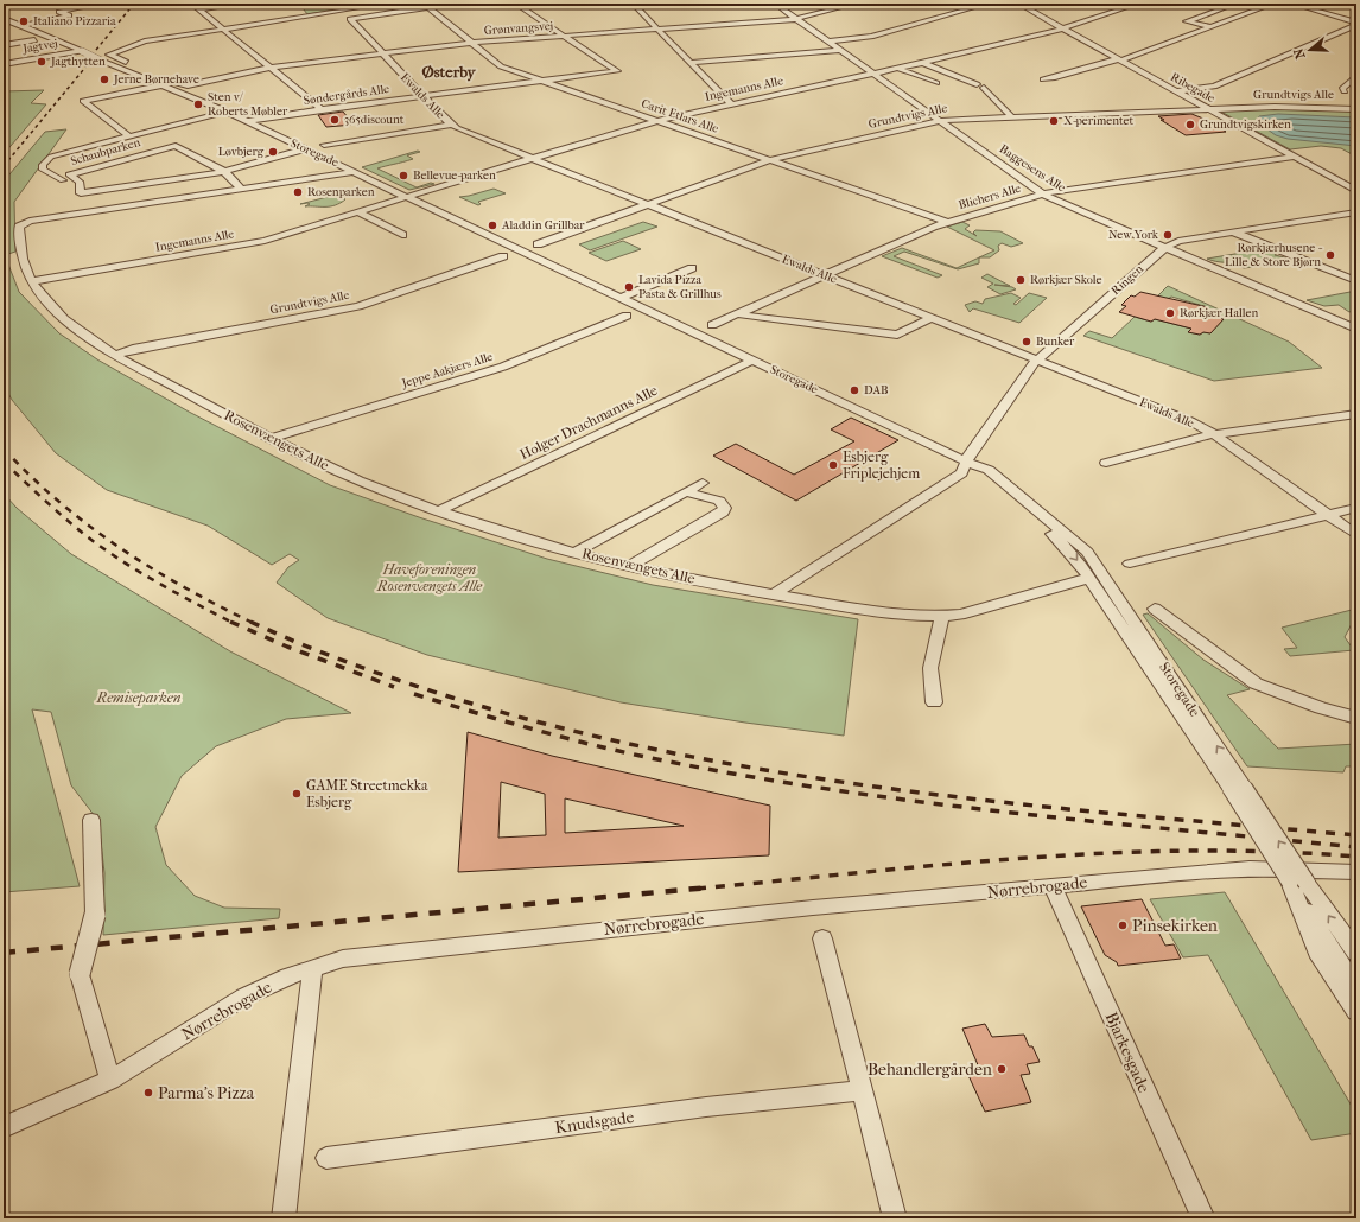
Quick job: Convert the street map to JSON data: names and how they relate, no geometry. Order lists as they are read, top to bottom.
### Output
{
  "streets": {
    "street": [
      "Grønvangsvej",
      "Jagtvej",
      "Ribegade",
      "Ingemanns Alle",
      "Søndergårds Alle",
      "Grundtvigs Alle",
      "Ewalds Alle",
      "Carit Etlars Alle",
      "Schaubparken",
      "Storegade",
      "Baggesens Alle",
      "Blichers Alle",
      "Ringen",
      "Jeppe Aakjærs Alle",
      "Holger Drachmanns Alle",
      "Rosenvængets Alle",
      "Nørrebrogade",
      "Bjarkesgade",
      "Knudsgade"
    ]
  },
  "crossings": [
    ["Grønvangsvej", "Søndergårds Alle"],
    ["Grønvangsvej", "Ewalds Alle"],
    ["Grønvangsvej", "Carit Etlars Alle"],
    ["Grønvangsvej", "Baggesens Alle"],
    ["Jagtvej", "Storegade"],
    ["Ribegade", "Ingemanns Alle"],
    ["Ribegade", "Grundtvigs Alle"],
    ["Ribegade", "Blichers Alle"],
    ["Ingemanns Alle", "Ewalds Alle"],
    ["Ingemanns Alle", "Carit Etlars Alle"],
    ["Ingemanns Alle", "Storegade"],
    ["Ingemanns Alle", "Baggesens Alle"],
    ["Ingemanns Alle", "Rosenvængets Alle"],
    ["Søndergårds Alle", "Ewalds Alle"],
    ["Søndergårds Alle", "Carit Etlars Alle"],
    ["Søndergårds Alle", "Storegade"],
    ["Grundtvigs Alle", "Ewalds Alle"],
    ["Grundtvigs Alle", "Carit Etlars Alle"],
    ["Grundtvigs Alle", "Baggesens Alle"],
    ["Grundtvigs Alle", "Rosenvængets Alle"],
    ["Ewalds Alle", "Carit Etlars Alle"],
    ["Ewalds Alle", "Blichers Alle"],
    ["Ewalds Alle", "Ringen"],
    ["Carit Etlars Alle", "Blichers Alle"],
    ["Schaubparken", "Storegade"],
    ["Schaubparken", "Rosenvængets Alle"],
    ["Storegade", "Ringen"],
    ["Storegade", "Holger Drachmanns Alle"],
    ["Storegade", "Rosenvængets Alle"],
    ["Baggesens Alle", "Blichers Alle"],
    ["Baggesens Alle", "Ringen"],
    ["Ringen", "Rosenvængets Alle"],
    ["Jeppe Aakjærs Alle", "Rosenvængets Alle"],
    ["Holger Drachmanns Alle", "Rosenvængets Alle"],
    ["Nørrebrogade", "Bjarkesgade"]
  ],
  "districts": ["Østerby"],
  "parks": ["Haveforeningen Rosenvængets Alle", "Remiseparken"],
  "places": [
    "Italiano Pizzaria",
    "Jagthytten",
    "Jerne Børnehave",
    "Sten v/ Roberts Møbler",
    "365discount",
    "X-perimentet",
    "Grundtvigskirken",
    "Løvbjerg",
    "Bellevue-parken",
    "Rosenparken",
    "Aladdin Grillbar",
    "New York",
    "Rørkjærhusene - Lille & Store Bjørn",
    "Rørkjær Skole",
    "Lavida Pizza Pasta & Grillhus",
    "Rørkjær Hallen",
    "Bunker",
    "DAB",
    "Esbjerg Friplejehjem",
    "GAME Streetmekka Esbjerg",
    "Pinsekirken",
    "Behandlergården",
    "Parma's Pizza"
  ],
  "north": "left"
}
